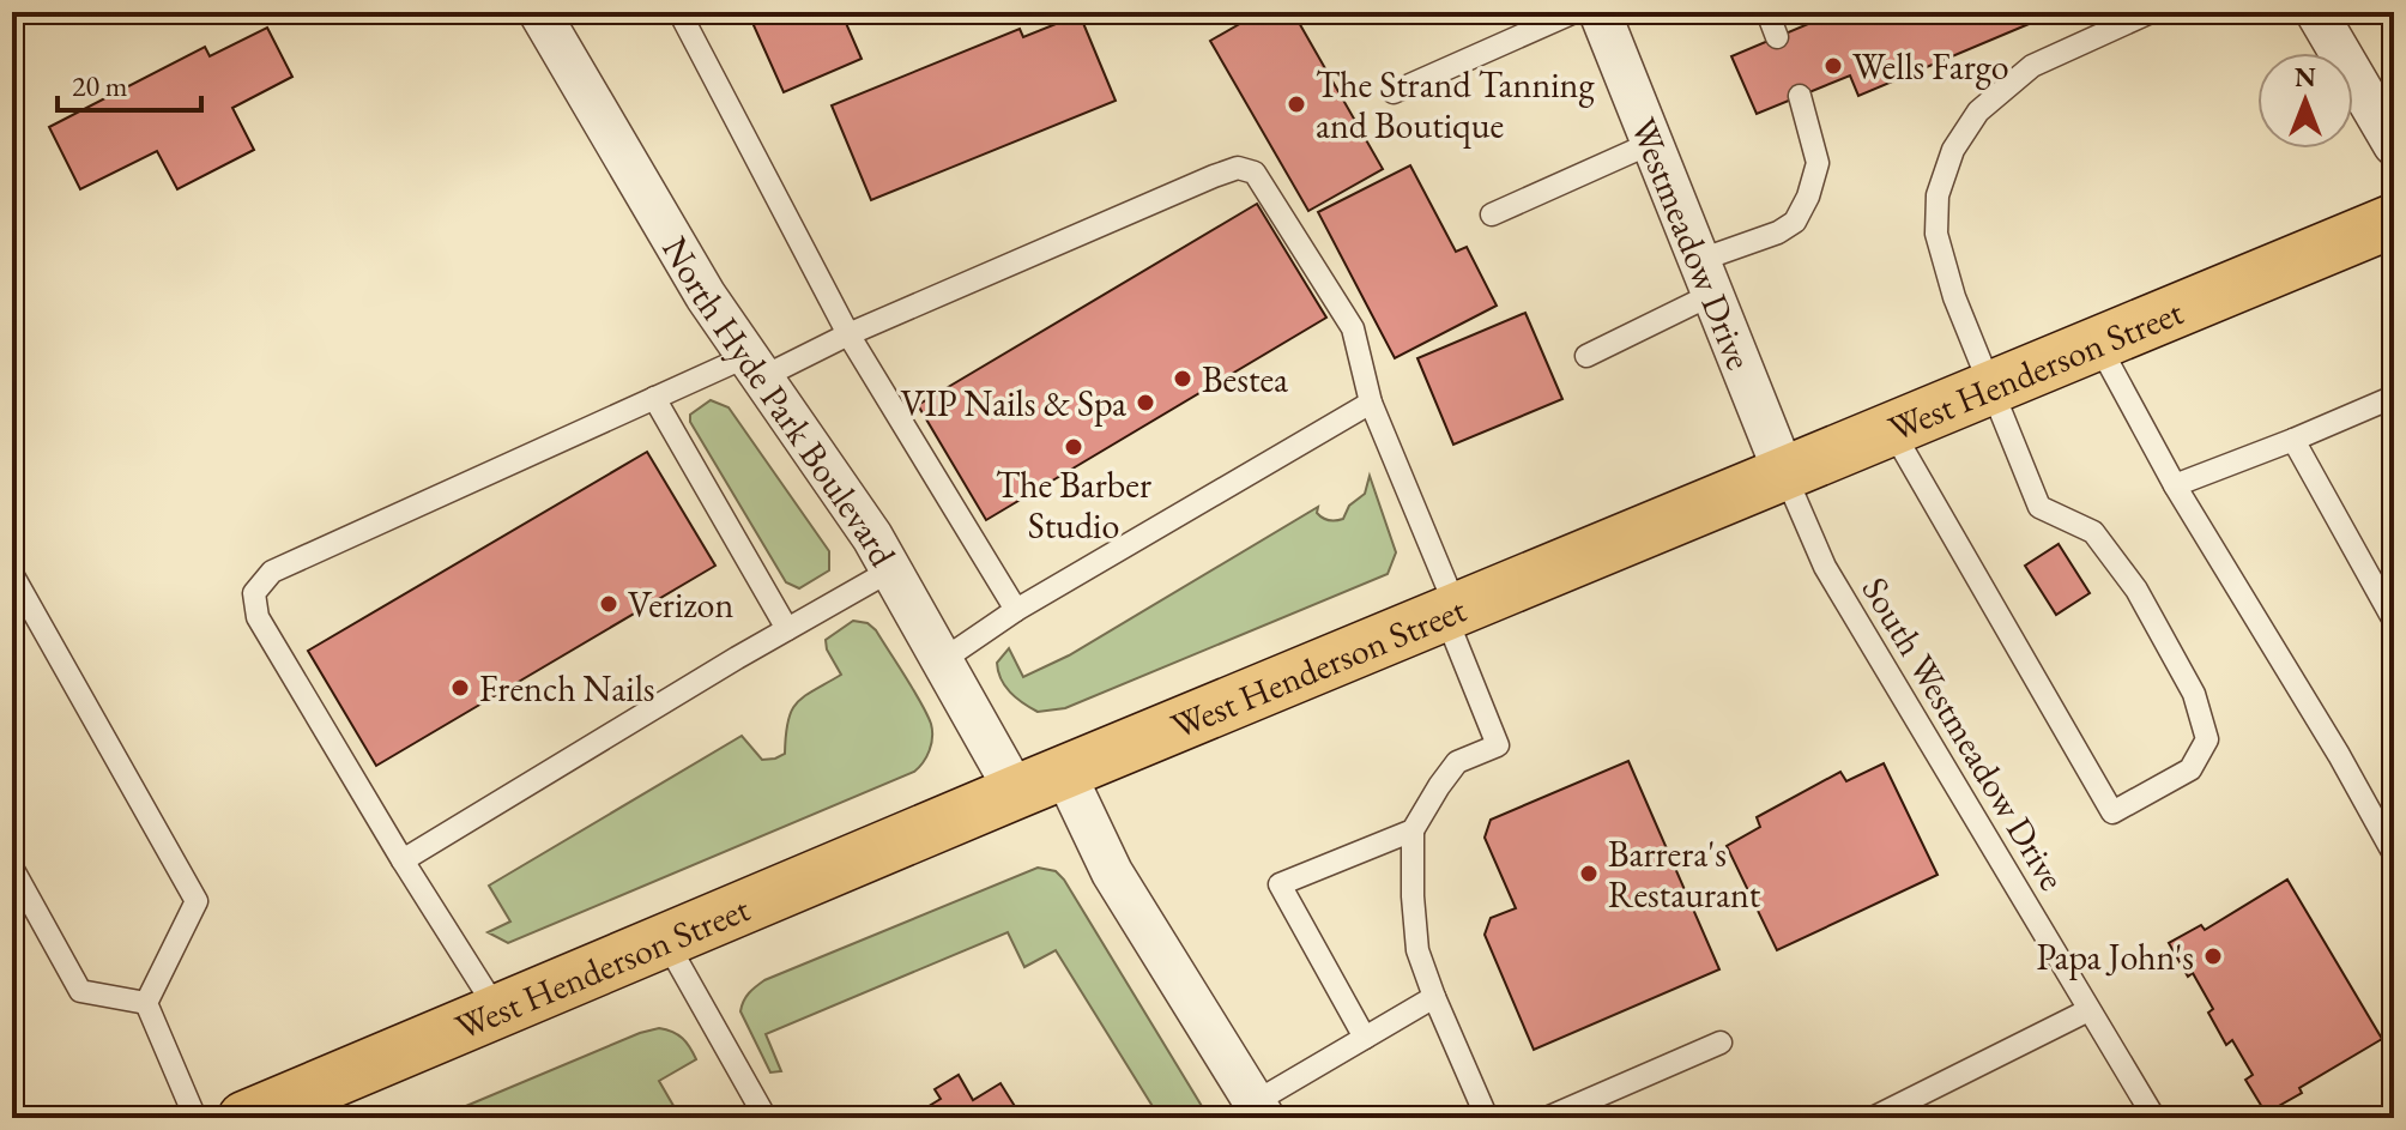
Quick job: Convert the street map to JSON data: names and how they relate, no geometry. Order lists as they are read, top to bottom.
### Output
{
  "streets": {
    "main road": ["West Henderson Street"],
    "street": ["Westmeadow Drive", "North Hyde Park Boulevard"],
    "lane": ["South Westmeadow Drive"]
  },
  "crossings": [
    ["Westmeadow Drive", "West Henderson Street"],
    ["Westmeadow Drive", "South Westmeadow Drive"],
    ["West Henderson Street", "North Hyde Park Boulevard"],
    ["West Henderson Street", "South Westmeadow Drive"]
  ],
  "places": [
    "Wells Fargo",
    "The Strand Tanning and Boutique",
    "Bestea",
    "VIP Nails & Spa",
    "The Barber Studio",
    "Verizon",
    "French Nails",
    "Barrera's Restaurant",
    "Papa John's"
  ],
  "scale_bar": "20 m",
  "north": "top"
}
